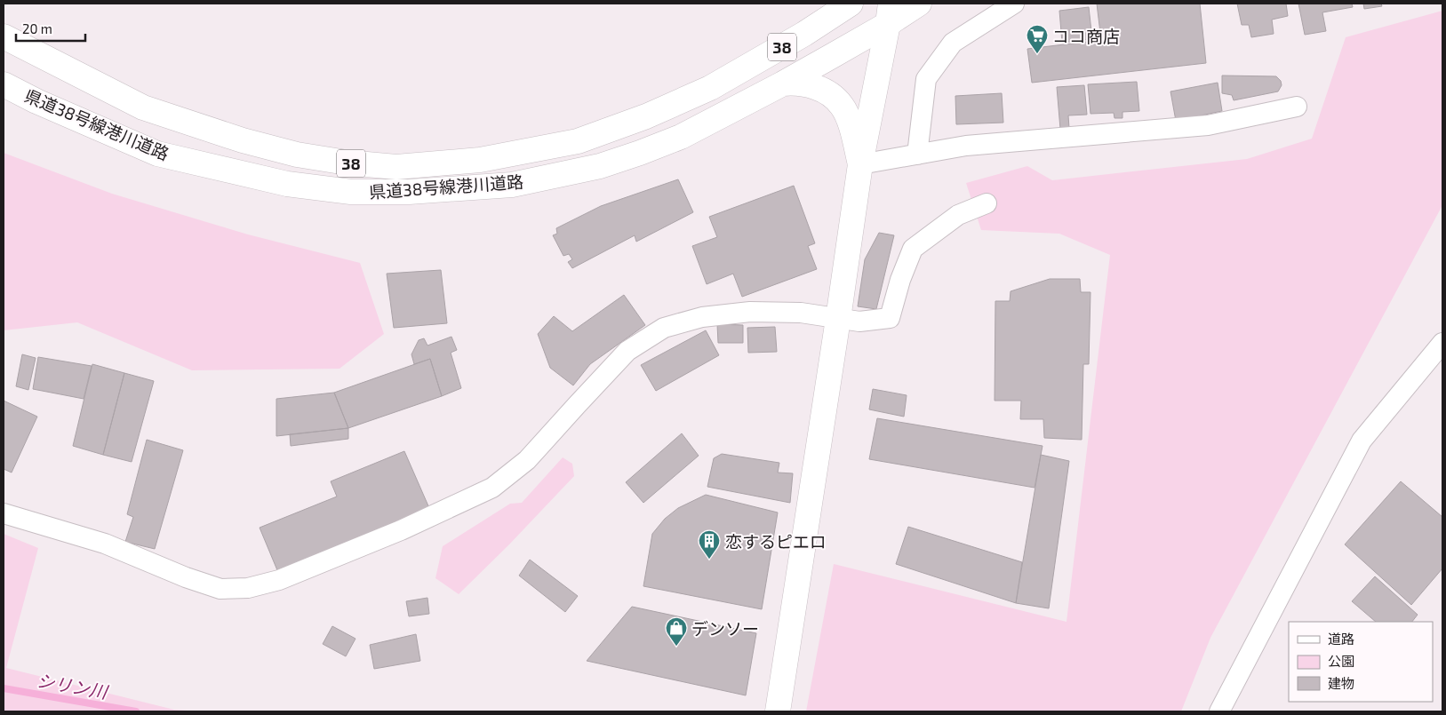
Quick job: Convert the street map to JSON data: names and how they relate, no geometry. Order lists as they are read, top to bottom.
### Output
{
  "streets": {
    "main road": ["38", "県道38号線港川道路"]
  },
  "water": ["シリン川"],
  "places": {
    "supermarket": ["ココ商店"],
    "building": ["恋するピエロ"],
    "shop": ["デンソー"]
  },
  "legend": ["道路", "公園", "建物"],
  "scale_bar": "20 m"
}
